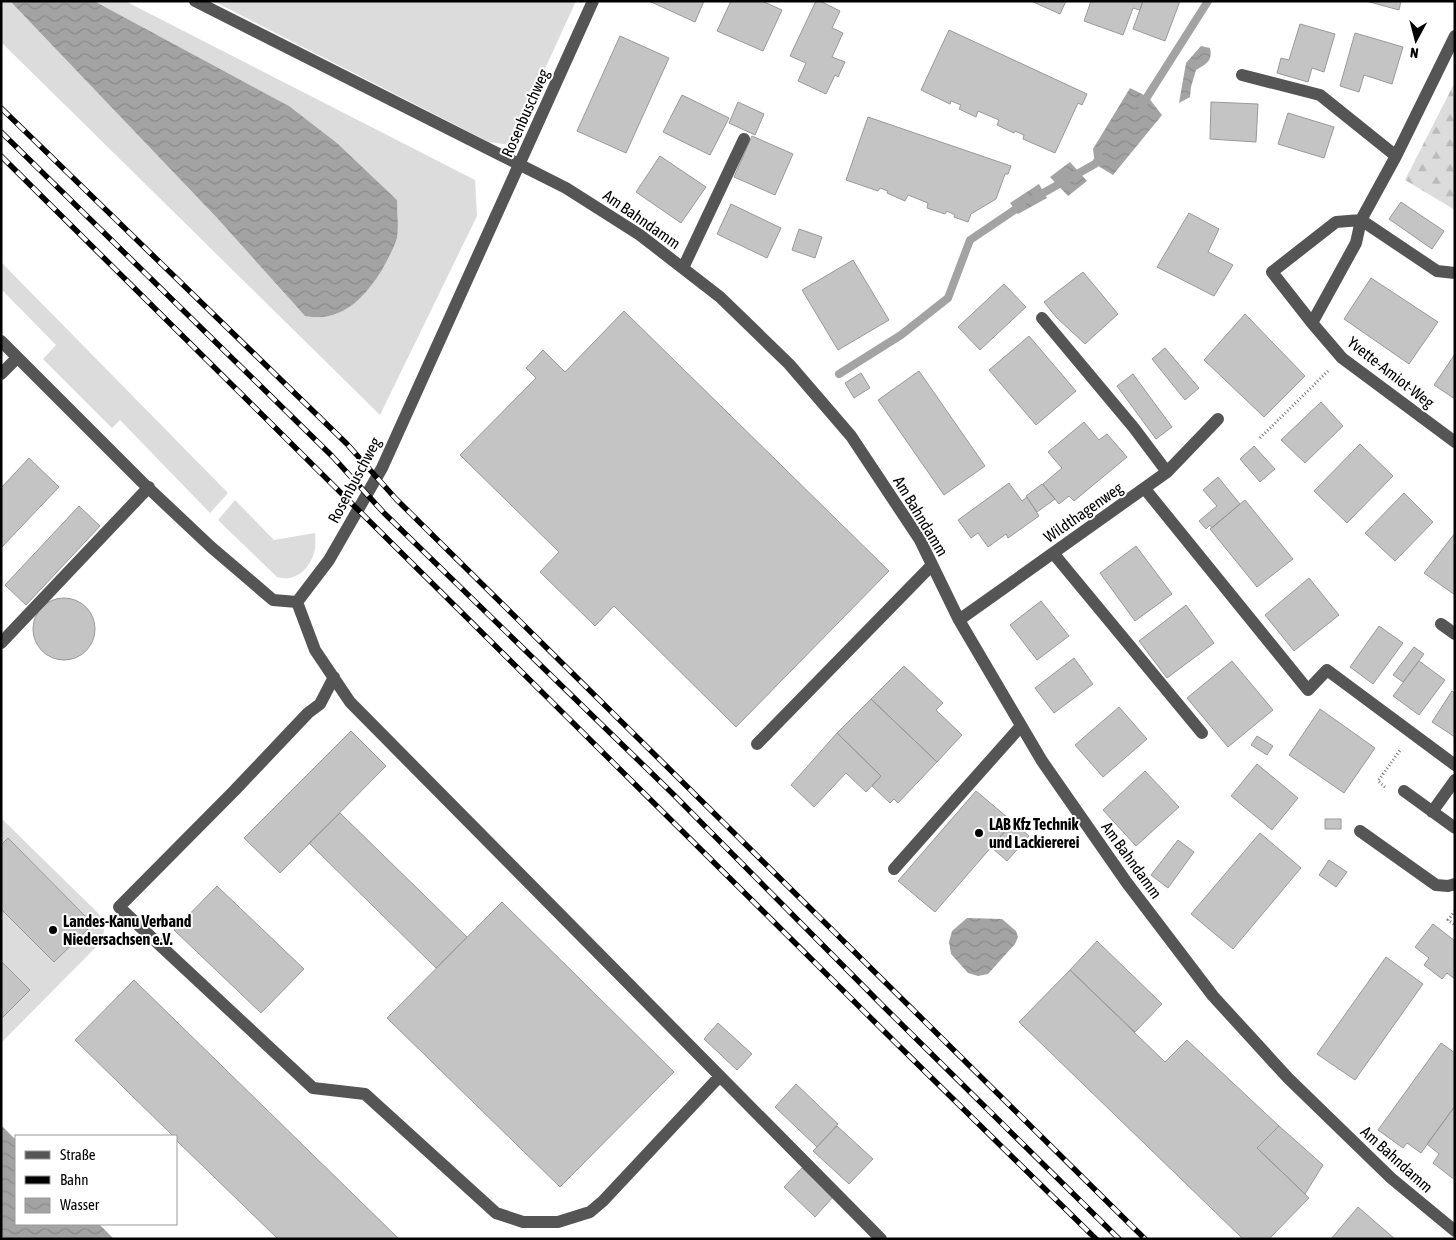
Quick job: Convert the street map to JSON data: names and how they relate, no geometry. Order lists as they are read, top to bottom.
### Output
{
  "streets": {
    "street": [
      "Rosenbuschweg",
      "Am Bahndamm",
      "Yvette-Amiot-Weg",
      "Wildthagenweg"
    ]
  },
  "crossings": [
    ["Rosenbuschweg", "Am Bahndamm"],
    ["Am Bahndamm", "Wildthagenweg"]
  ],
  "places": ["LAB Kfz Technik und Lackiererei", "Landes-Kanu Verband Niedersachsen e.V."],
  "legend": ["Straße", "Bahn", "Wasser"],
  "north": "bottom"
}
